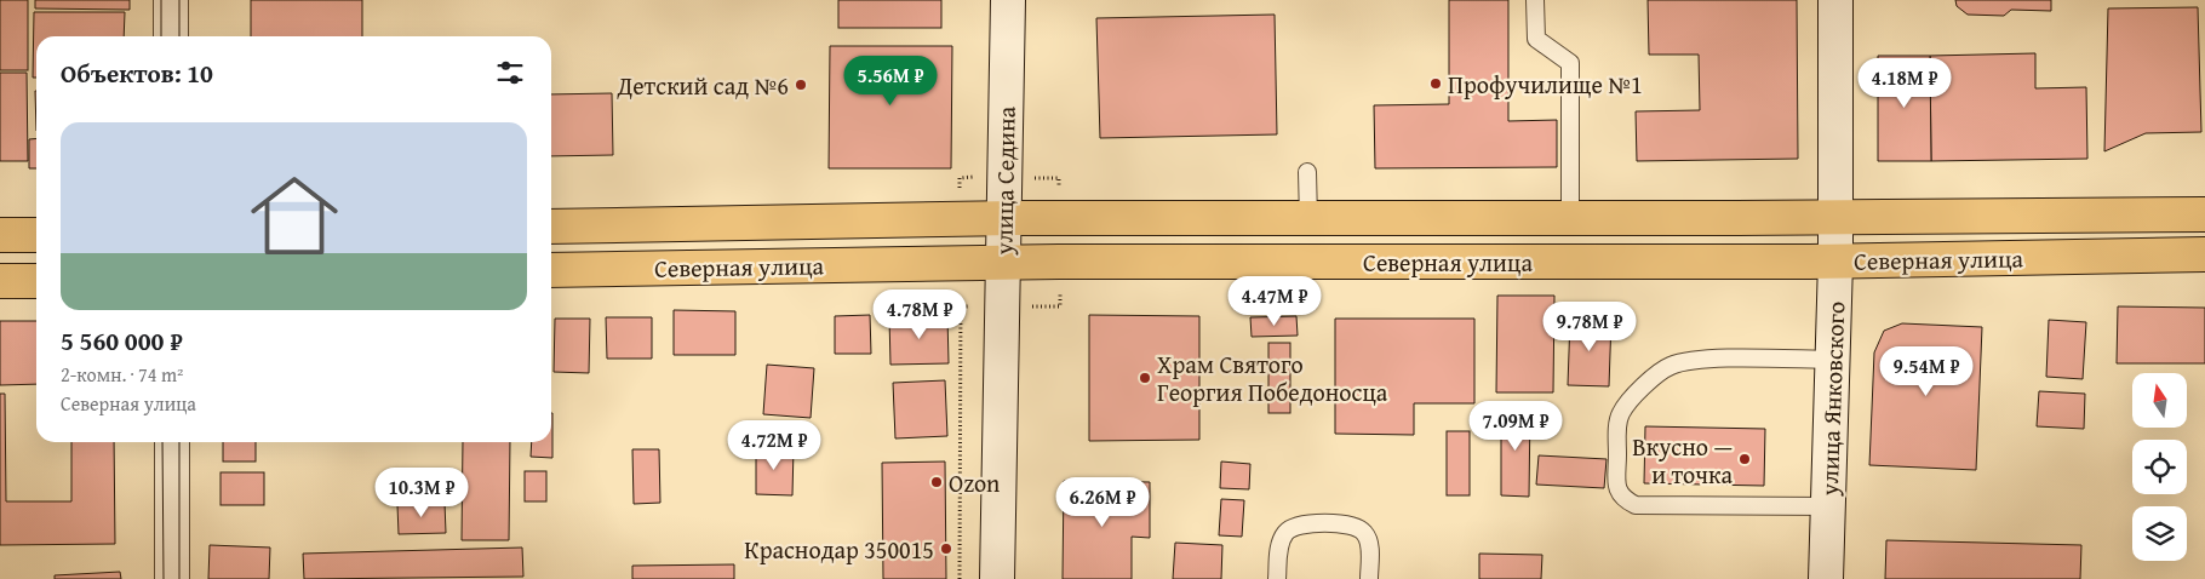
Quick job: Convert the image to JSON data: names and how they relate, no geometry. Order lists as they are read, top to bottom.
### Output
{
  "streets": {
    "main road": ["Северная улица"],
    "street": ["улица Седина", "улица Янковского"]
  },
  "crossings": [
    ["улица Седина", "Северная улица"],
    ["Северная улица", "улица Янковского"]
  ],
  "places": [
    "Профучилище №1",
    "Детский сад №6",
    "Храм Святого Георгия Победоносца",
    "Вкусно — и точка",
    "Ozon",
    "Краснодар 350015"
  ],
  "north": "top",
  "page": {
    "heading": "Объектов: 10",
    "price": [
      "5.56M ₽",
      "4.18M ₽",
      "4.47M ₽",
      "4.78M ₽",
      "9.78M ₽",
      "9.54M ₽",
      "7.09M ₽",
      "4.72M ₽",
      "10.3M ₽",
      "6.26M ₽"
    ],
    "list": [
      {
        "name": "5 560 000 ₽",
        "note": "2-комн. · 74 m² · Северная улица"
      }
    ]
  }
}
